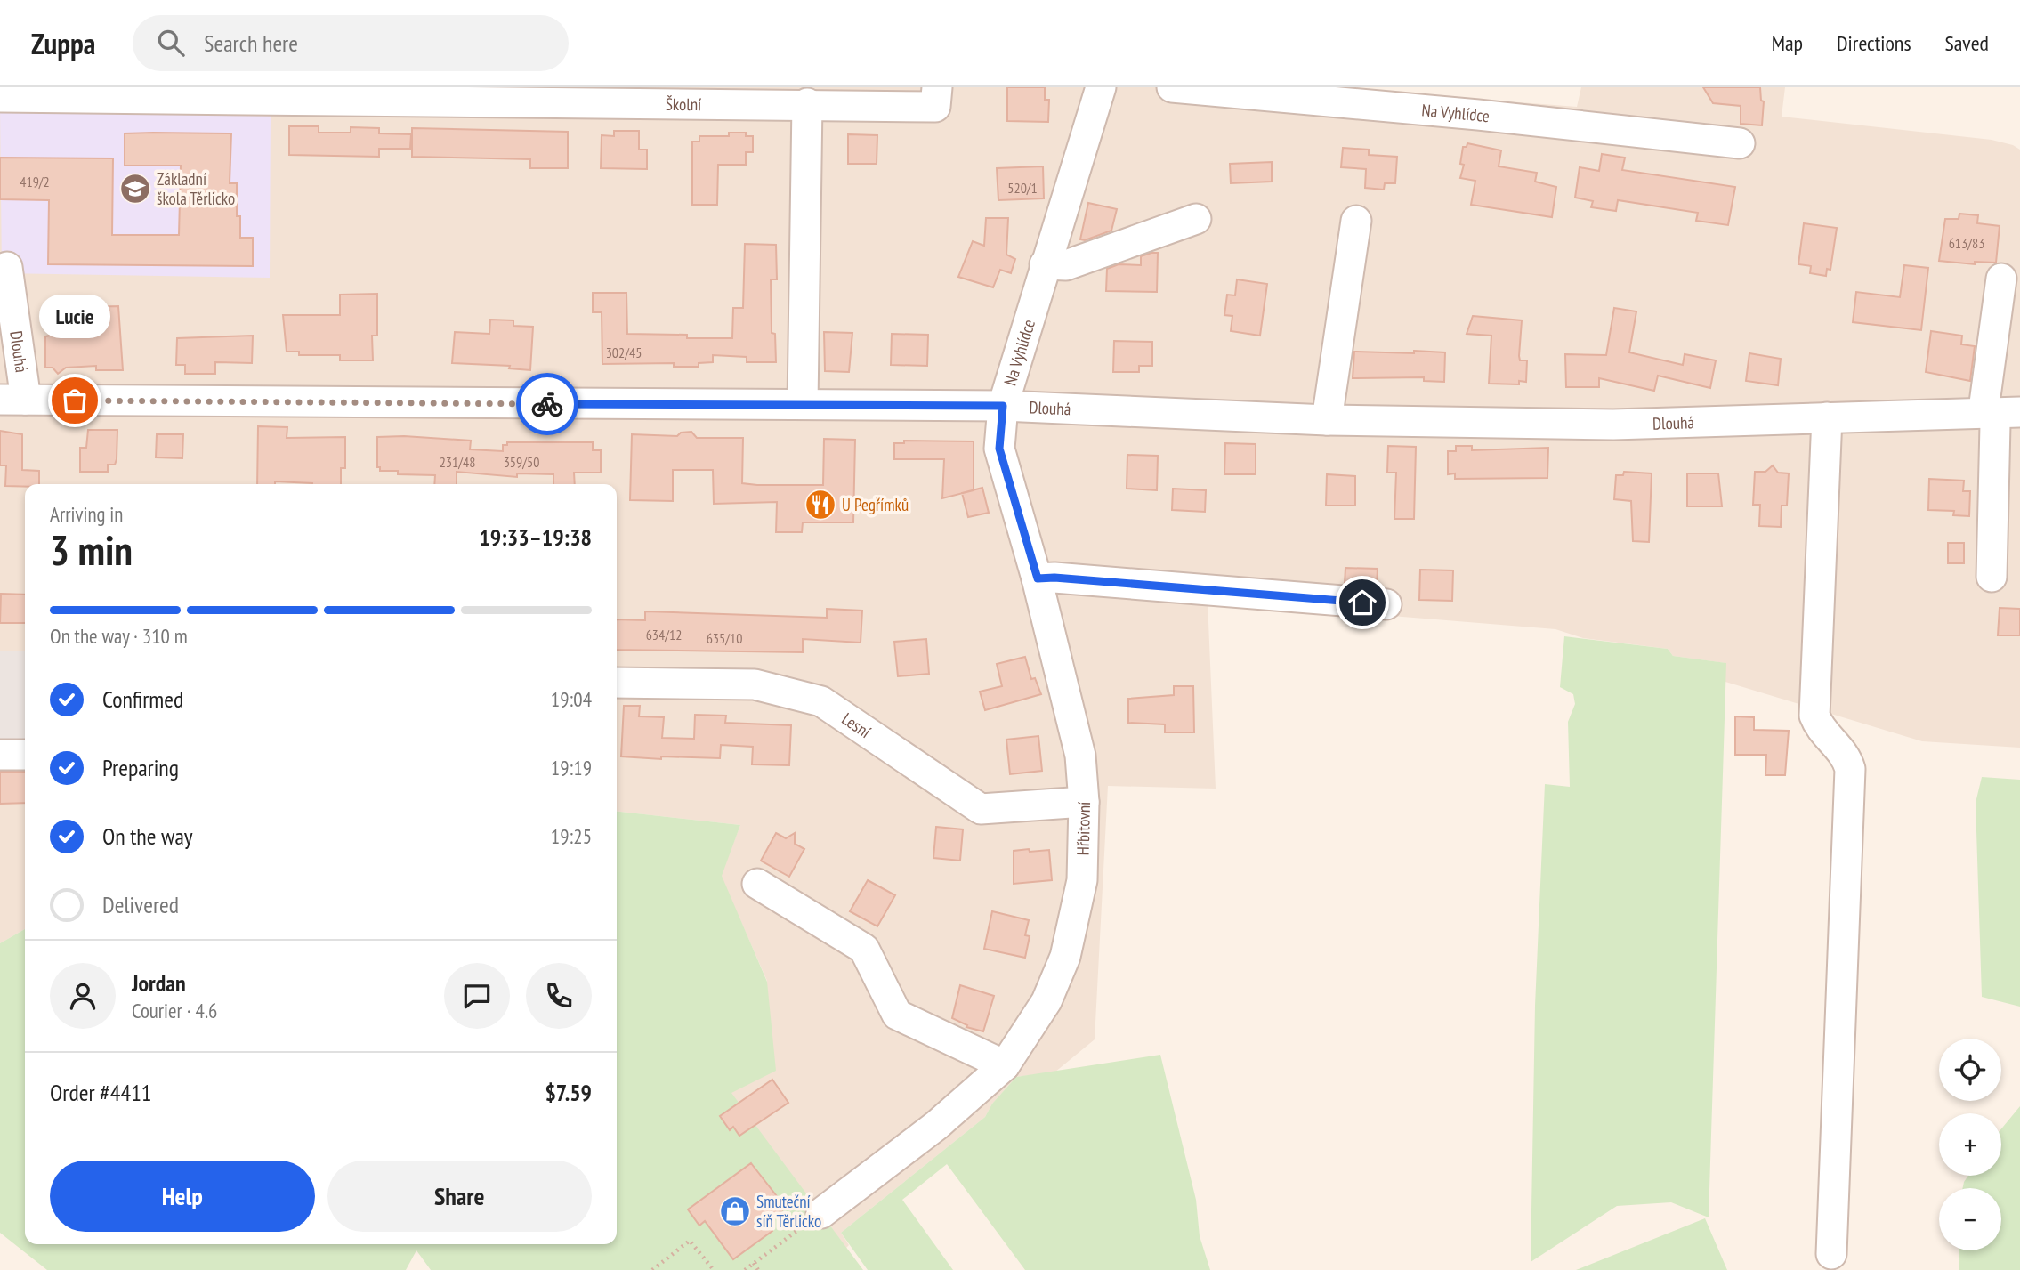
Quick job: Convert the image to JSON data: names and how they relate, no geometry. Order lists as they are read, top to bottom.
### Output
{
  "streets": {
    "street": [
      "Školní",
      "Na Vyhlídce",
      "Dlouhá",
      "Lesní",
      "Hřbitovní"
    ]
  },
  "crossings": [
    ["Na Vyhlídce", "Dlouhá"],
    ["Na Vyhlídce", "Hřbitovní"],
    ["Dlouhá", "Hřbitovní"],
    ["Lesní", "Hřbitovní"]
  ],
  "places": {
    "school or university": ["Základní škola Těrlicko"],
    "other": ["Lucie"],
    "restaurant": ["U Pegřímků"],
    "shop": ["Smuteční síň Těrlicko"]
  },
  "house_numbers": [
    "419/2",
    "520/1",
    "613/83",
    "302/45",
    "231/48",
    "359/50",
    "634/12",
    "635/10"
  ],
  "page": {
    "header": "Zuppa",
    "search": "Search here",
    "nav": ["Map", "Directions", "Saved"],
    "bubble": "Lucie",
    "heading": ["3 min", "Arriving in", "19:33–19:38"],
    "panel": [
      "Jordan",
      "Courier · 4.6",
      "Order #4411",
      "$7.59"
    ],
    "bar": "On the way · 310 m",
    "list": [
      ["Confirmed", "19:04"],
      ["Preparing", "19:19"],
      ["On the way", "19:25"],
      "Delivered"
    ],
    "map_buttons": ["+", "−"],
    "buttons": ["Help", "Share"]
  }
}
